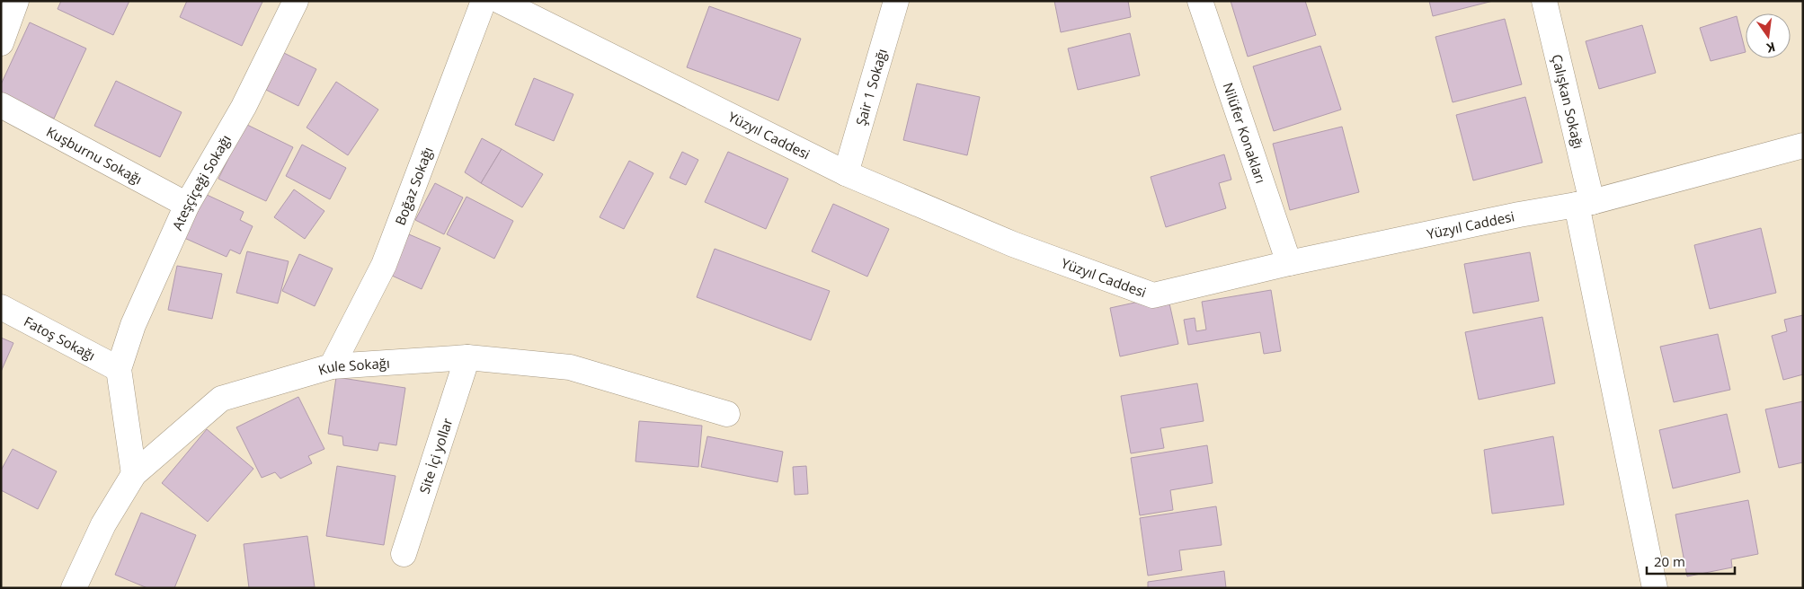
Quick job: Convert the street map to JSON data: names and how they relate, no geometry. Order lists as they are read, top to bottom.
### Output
{
  "streets": {
    "street": [
      "Şair 1 Sokağı",
      "Çalışkan Sokağı",
      "Nilüfer Konakları",
      "Yüzyıl Caddesi",
      "Kuşburnu Sokağı",
      "Ateşçiçeği Sokağı",
      "Boğaz Sokağı",
      "Fatoş Sokağı",
      "Kule Sokağı",
      "Site İçi yollar"
    ]
  },
  "crossings": [
    ["Şair 1 Sokağı", "Yüzyıl Caddesi"],
    ["Çalışkan Sokağı", "Yüzyıl Caddesi"],
    ["Nilüfer Konakları", "Yüzyıl Caddesi"],
    ["Kuşburnu Sokağı", "Ateşçiçeği Sokağı"],
    ["Ateşçiçeği Sokağı", "Fatoş Sokağı"],
    ["Boğaz Sokağı", "Kule Sokağı"],
    ["Kule Sokağı", "Site İçi yollar"]
  ],
  "scale_bar": "20 m",
  "north": "bottom"
}
